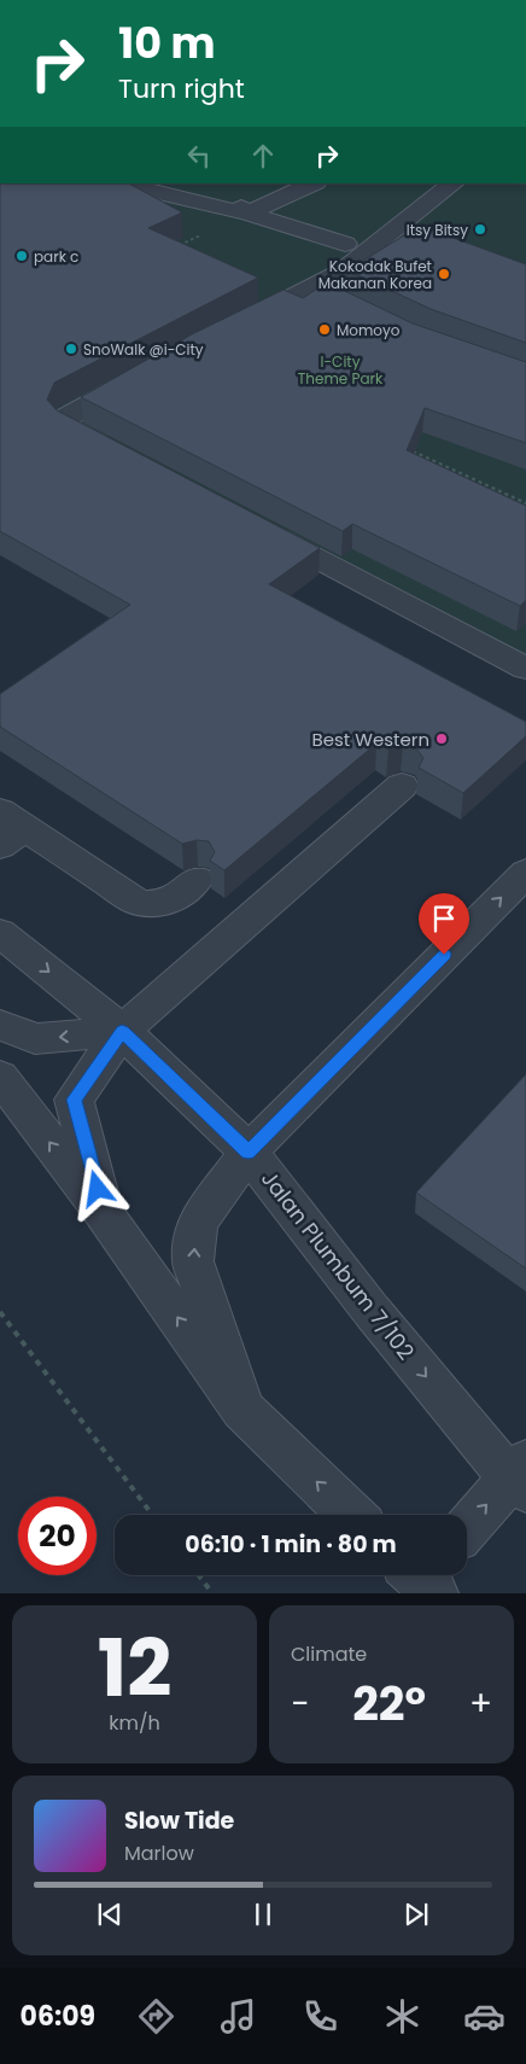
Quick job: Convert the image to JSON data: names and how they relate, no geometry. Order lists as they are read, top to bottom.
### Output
{
  "streets": {
    "street": ["Jalan Plumbum 7/102"]
  },
  "parks": ["I-City Theme Park"],
  "places": [
    "Itsy Bitsy",
    "park c",
    "Kokodak Bufet Makanan Korea",
    "Momoyo",
    "SnoWalk @i-City",
    "Best Western"
  ],
  "page": {
    "turn": ["10 m", "Turn right"],
    "limit": "20",
    "trip": "06:10 · 1 min · 80 m",
    "tile": [
      ["12", "km/h"],
      "Climate"
    ],
    "heat": ["−", "22°", "+"],
    "song": ["Slow Tide", "Marlow"],
    "tabs": "06:09"
  }
}
